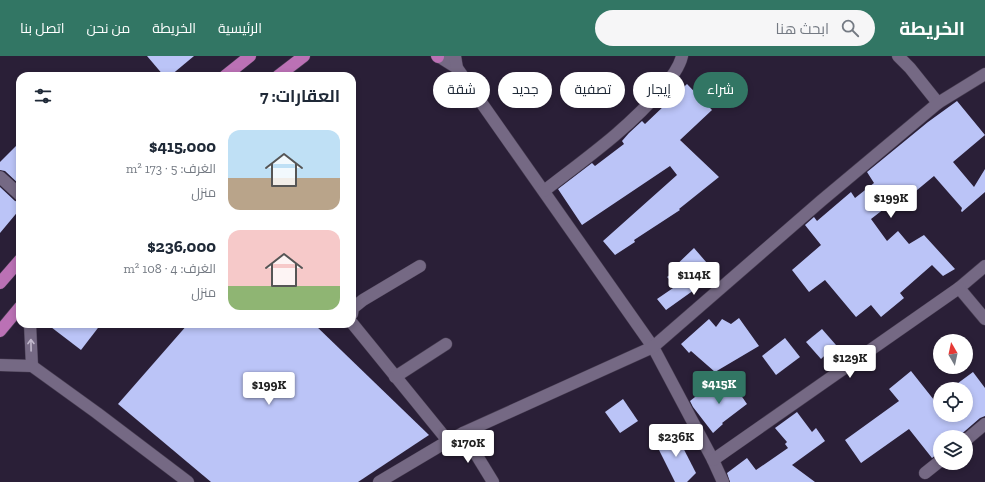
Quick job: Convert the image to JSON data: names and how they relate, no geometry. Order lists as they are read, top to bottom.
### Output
{
  "north": "top",
  "page": {
    "header": "الخريطة",
    "search": "ابحث هنا",
    "nav": [
      "الرئيسية",
      "الخريطة",
      "من نحن",
      "اتصل بنا"
    ],
    "chip": [
      "شراء",
      "إيجار",
      "تصفية",
      "جديد",
      "شقة"
    ],
    "heading": "العقارات: 7",
    "list": [
      {
        "name": "$415,000",
        "note": "الغرف: 5 · 173 m² · منزل"
      },
      {
        "name": "$236,000",
        "note": "الغرف: 4 · 108 m² · منزل"
      }
    ],
    "price": [
      "$199K",
      "$114K",
      "$129K",
      "$415K",
      "$199K",
      "$236K",
      "$170K"
    ]
  }
}
